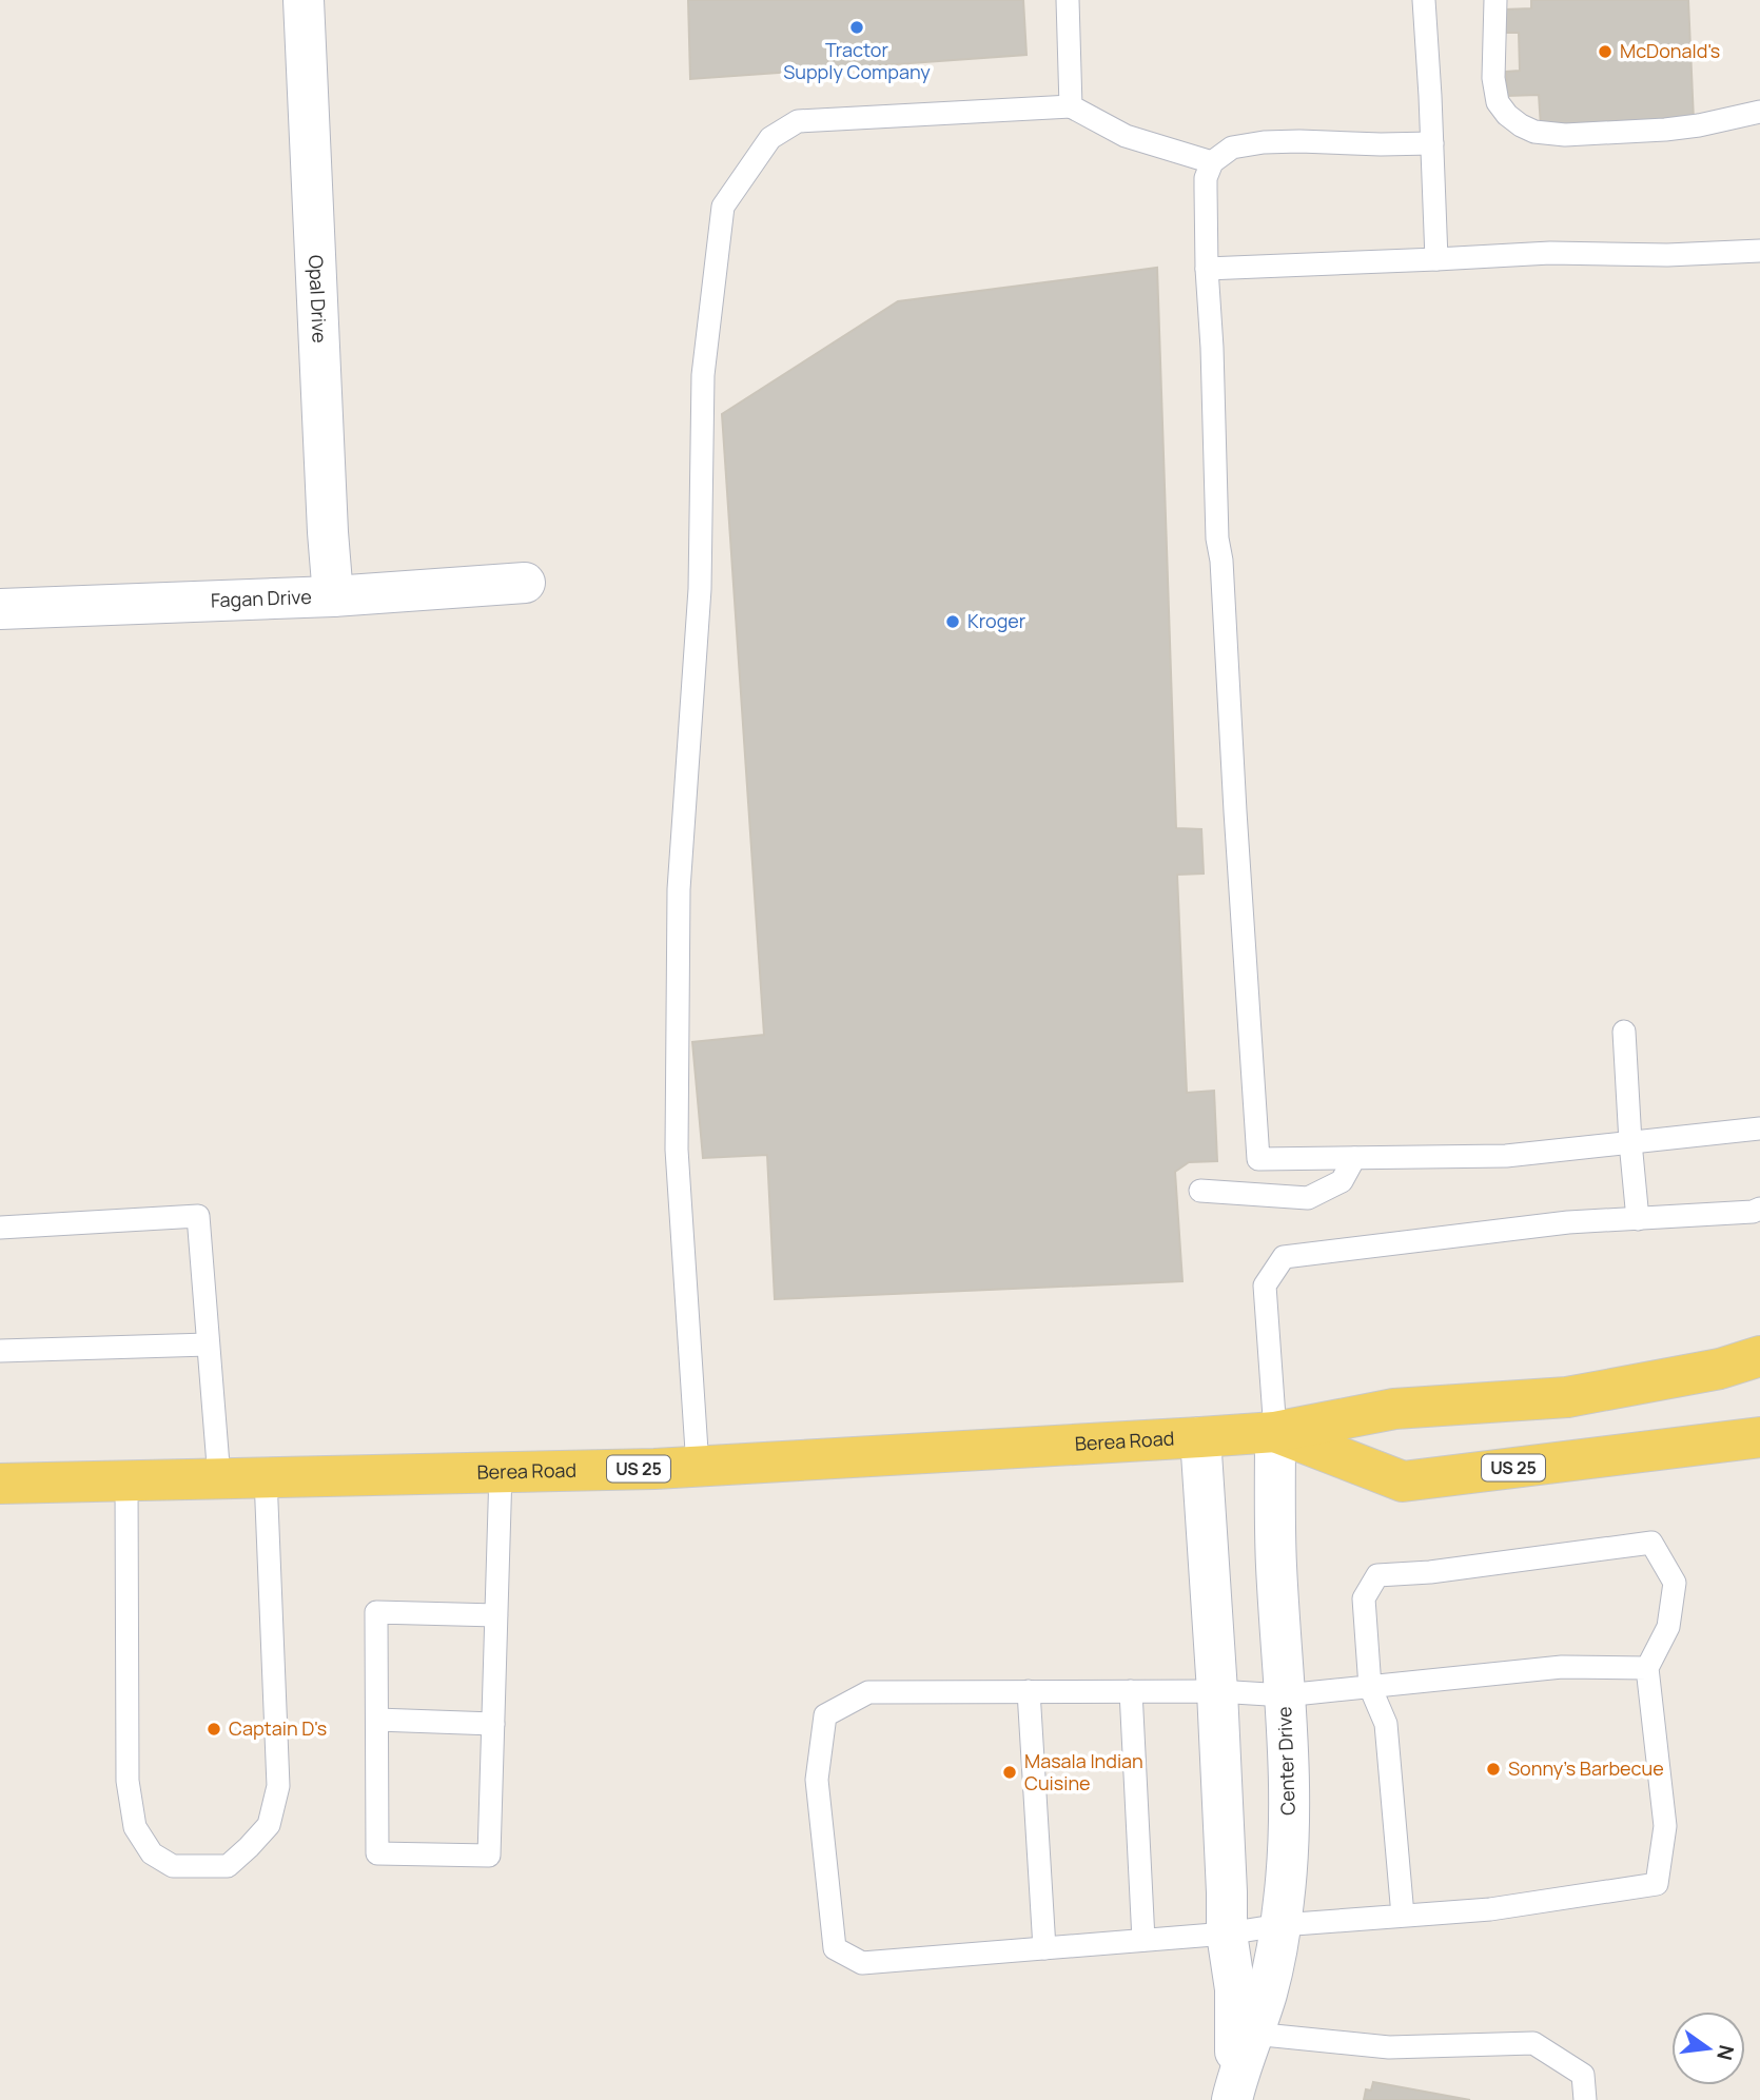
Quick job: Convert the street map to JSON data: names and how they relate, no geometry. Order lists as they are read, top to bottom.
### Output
{
  "streets": {
    "main road": ["Berea Road", "US 25"],
    "street": ["Opal Drive", "Fagan Drive", "Center Drive"]
  },
  "crossings": [
    ["Opal Drive", "Fagan Drive"],
    ["Berea Road", "Center Drive"]
  ],
  "places": [
    "Tractor Supply Company",
    "McDonald's",
    "Kroger",
    "Captain D's",
    "Sonny's Barbecue",
    "Masala Indian Cuisine"
  ],
  "north": "right"
}
